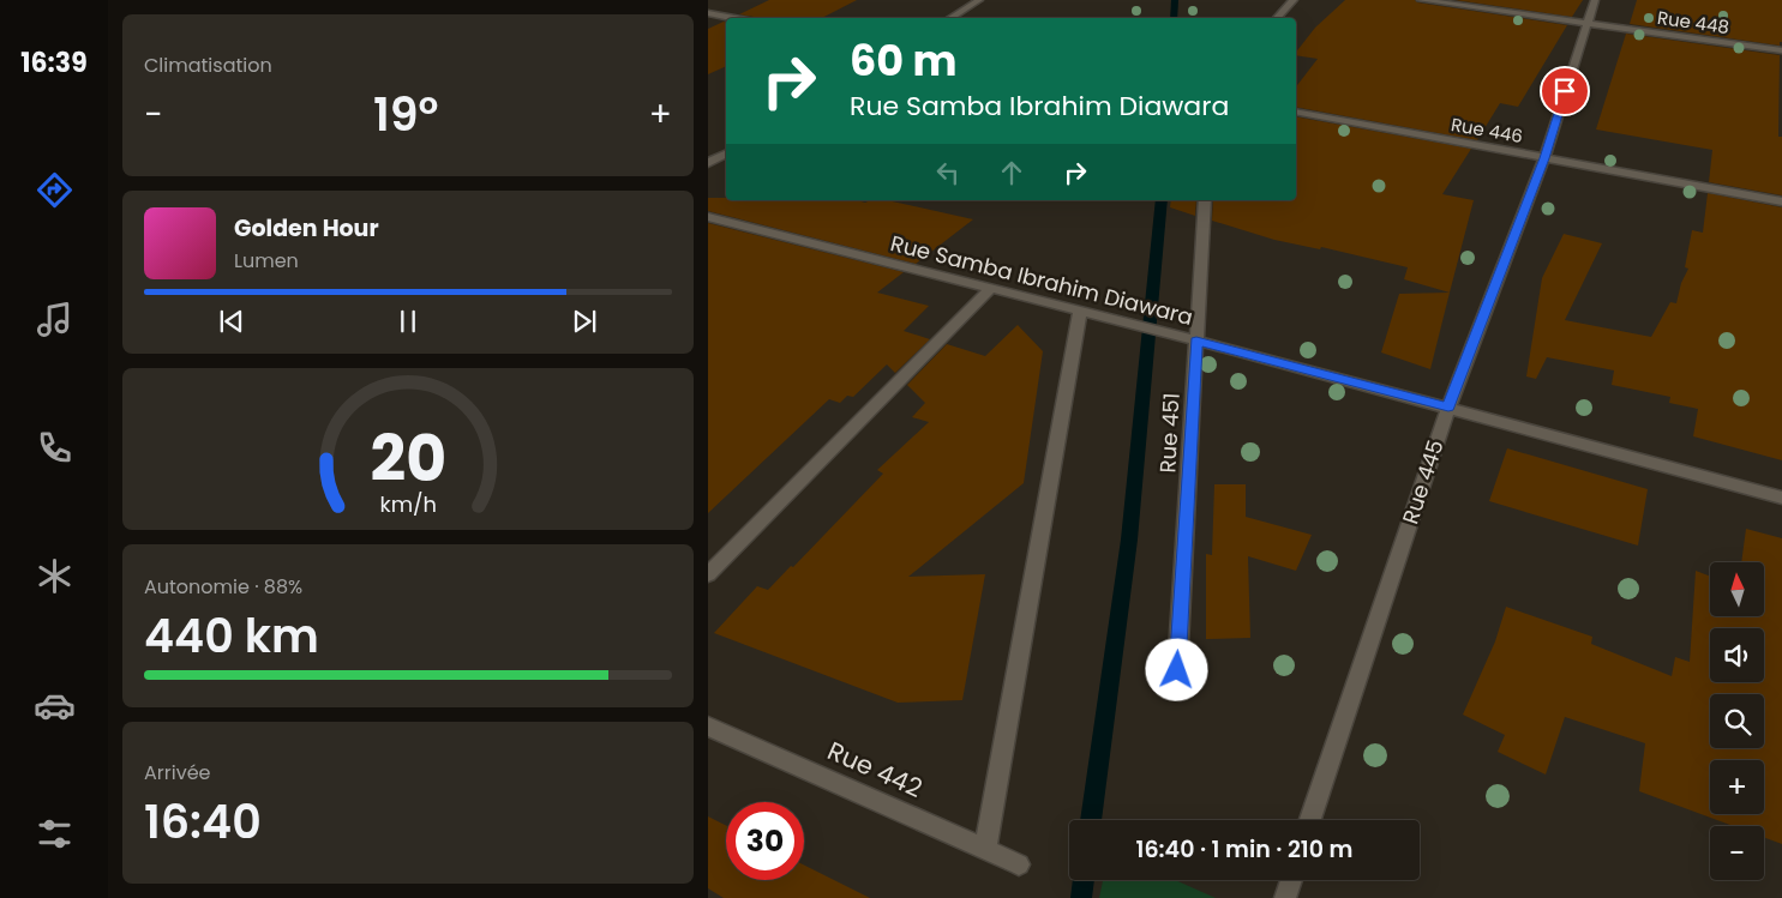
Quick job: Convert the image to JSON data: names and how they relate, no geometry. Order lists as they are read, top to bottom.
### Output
{
  "streets": {
    "street": [
      "Rue 448",
      "Rue 446",
      "Rue Samba Ibrahim Diawara",
      "Rue 451",
      "Rue 445",
      "Rue 442"
    ]
  },
  "crossings": [
    ["Rue 448", "Rue 445"],
    ["Rue 446", "Rue 445"],
    ["Rue Samba Ibrahim Diawara", "Rue 451"],
    ["Rue Samba Ibrahim Diawara", "Rue 445"]
  ],
  "north": "top",
  "page": {
    "tabs": "16:39",
    "tile": [
      "Climatisation",
      ["Autonomie · 88%", "440 km"],
      ["Arrivée", "16:40"]
    ],
    "turn": ["60 m", "Rue Samba Ibrahim Diawara"],
    "heat": ["−", "19°", "+"],
    "song": ["Golden Hour", "Lumen"],
    "map_buttons": ["+", "−"],
    "limit": "30",
    "trip": "16:40 · 1 min · 210 m",
    "gauge": ["20", "km/h"]
  }
}
